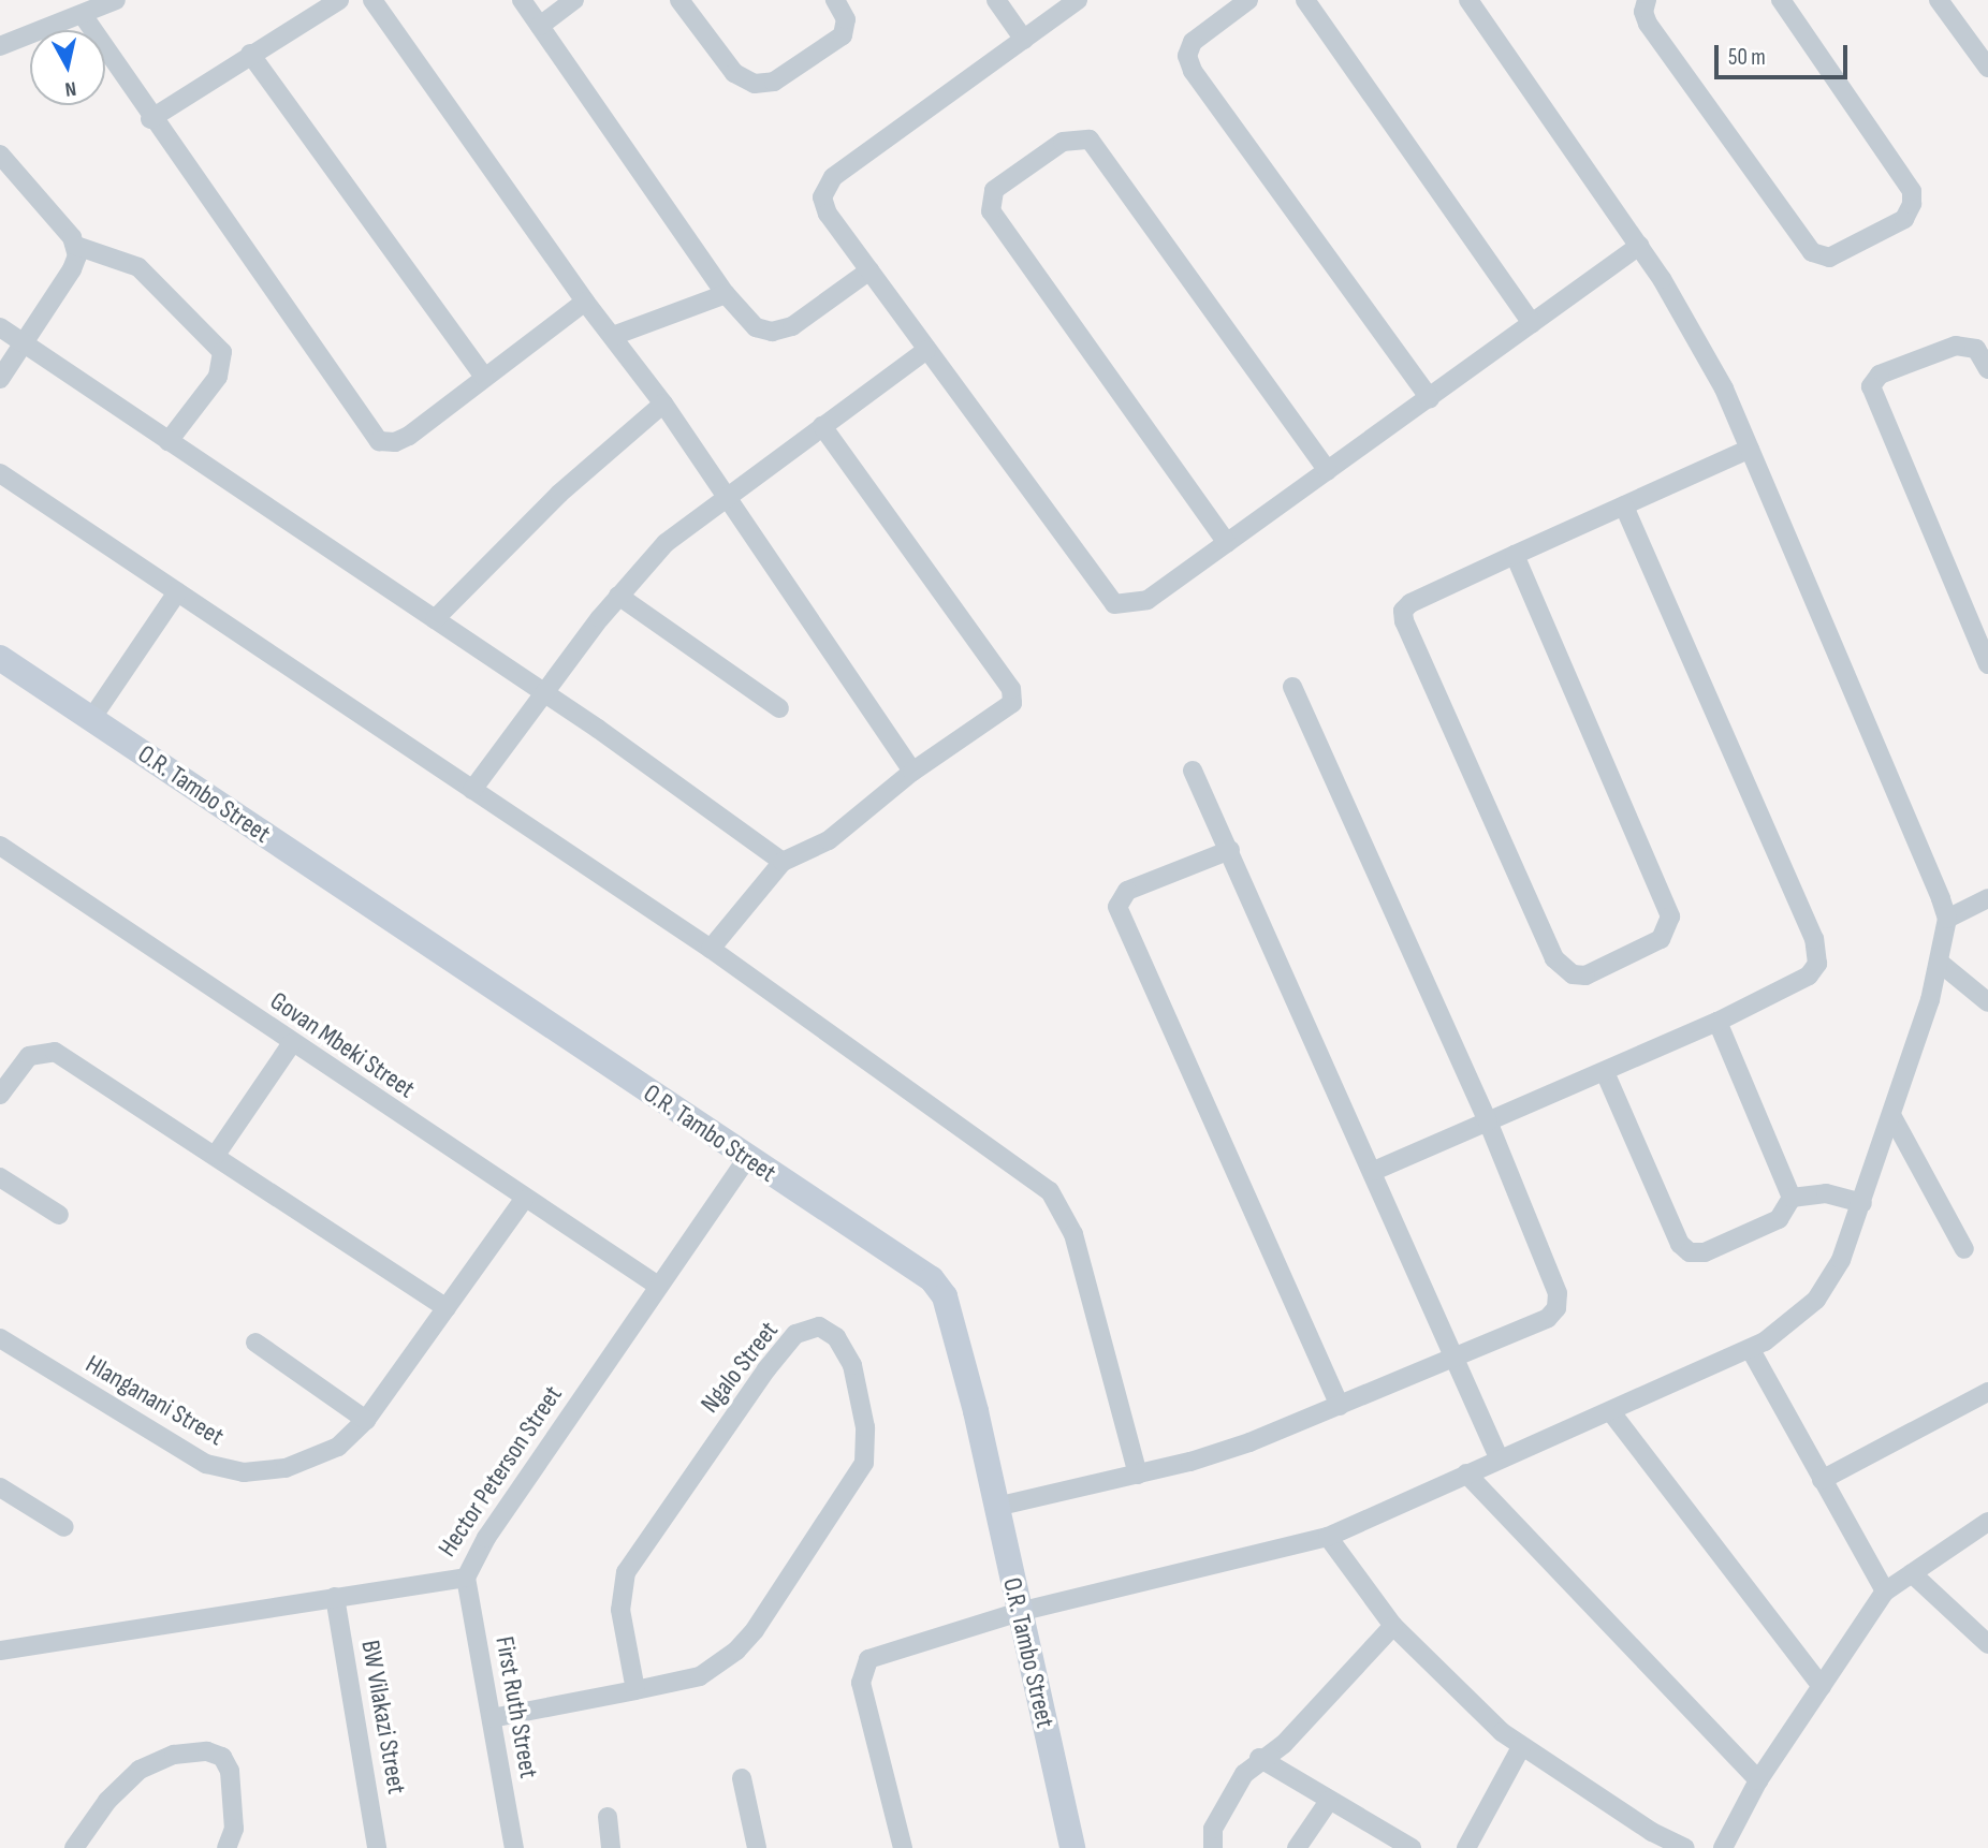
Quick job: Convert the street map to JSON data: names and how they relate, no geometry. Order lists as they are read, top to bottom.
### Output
{
  "streets": {
    "street": [
      "O.R. Tambo Street",
      "Govan Mbeki Street",
      "Ngalo Street",
      "Hlanganani Street",
      "Hector Peterson Street",
      "First Ruth Street",
      "BW Vilakazi Street"
    ]
  },
  "crossings": [
    ["O.R. Tambo Street", "Hector Peterson Street"],
    ["Govan Mbeki Street", "Hlanganani Street"],
    ["Govan Mbeki Street", "Hector Peterson Street"],
    ["Ngalo Street", "First Ruth Street"],
    ["Hector Peterson Street", "First Ruth Street"],
    ["Hector Peterson Street", "BW Vilakazi Street"]
  ],
  "scale_bar": "50 m",
  "north": "bottom"
}
